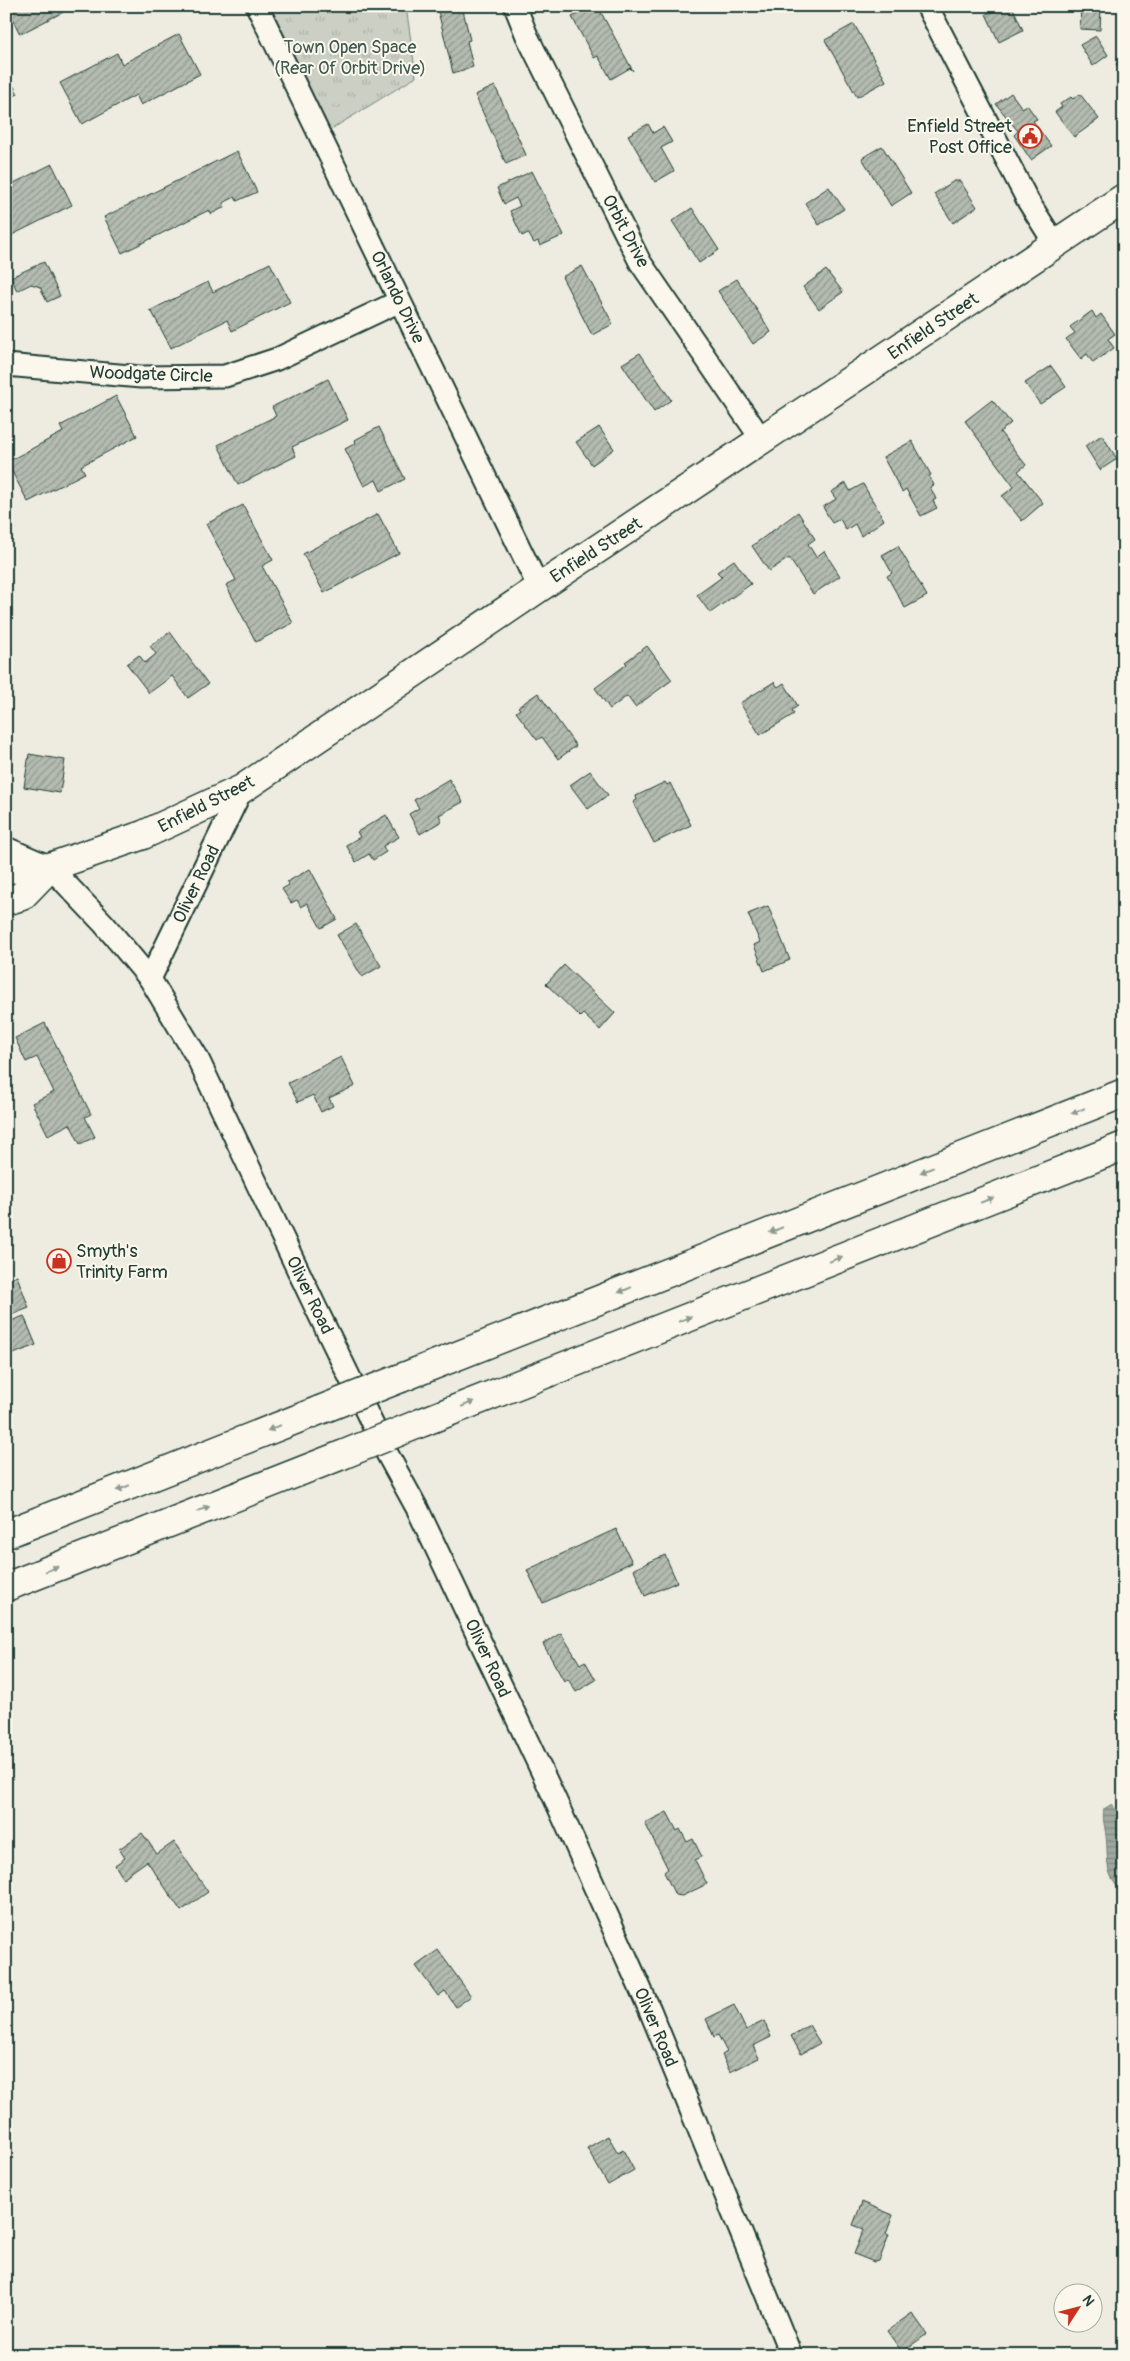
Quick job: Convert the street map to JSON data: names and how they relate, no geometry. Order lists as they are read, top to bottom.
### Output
{
  "streets": {
    "main road": ["Enfield Street"],
    "street": [
      "Orbit Drive",
      "Orlando Drive",
      "Woodgate Circle",
      "Oliver Road"
    ]
  },
  "crossings": [
    ["Orbit Drive", "Enfield Street"],
    ["Orlando Drive", "Enfield Street"],
    ["Orlando Drive", "Woodgate Circle"],
    ["Enfield Street", "Oliver Road"]
  ],
  "parks": ["Town Open Space (Rear Of Orbit Drive)"],
  "places": {
    "public building": ["Enfield Street Post Office"],
    "shop": ["Smyth's Trinity Farm"]
  },
  "north": "top right"
}
